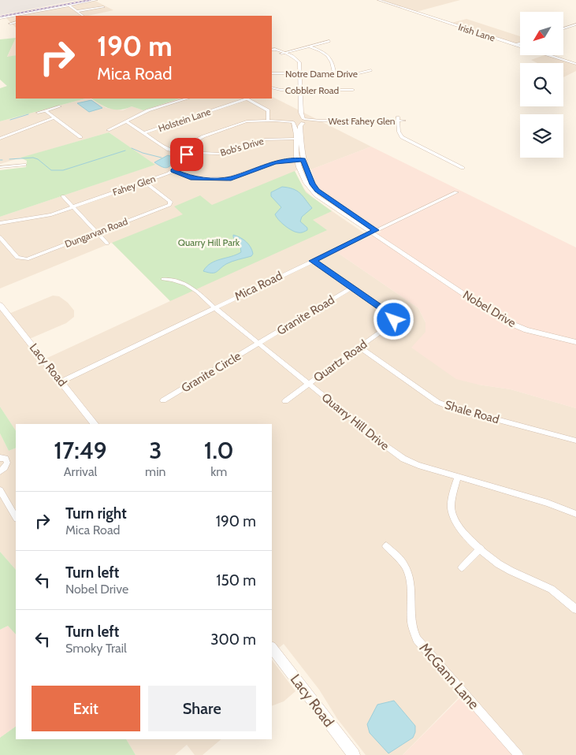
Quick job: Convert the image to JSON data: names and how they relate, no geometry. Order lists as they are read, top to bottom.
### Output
{
  "streets": {
    "street": [
      "Irish Lane",
      "Notre Dame Drive",
      "Cobbler Road",
      "Holstein Lane",
      "West Fahey Glen",
      "Bob's Drive",
      "Fahey Glen",
      "Dungarvan Road",
      "Mica Road",
      "Nobel Drive",
      "Granite Road",
      "Quartz Road",
      "Lacy Road",
      "Granite Circle",
      "Shale Road",
      "Quarry Hill Drive",
      "McGann Lane"
    ]
  },
  "crossings": [
    ["Notre Dame Drive", "Nobel Drive"],
    ["Cobbler Road", "Nobel Drive"],
    ["Holstein Lane", "Bob's Drive"],
    ["West Fahey Glen", "Nobel Drive"],
    ["Bob's Drive", "Nobel Drive"],
    ["Fahey Glen", "Dungarvan Road"],
    ["Mica Road", "Nobel Drive"],
    ["Mica Road", "Lacy Road"],
    ["Mica Road", "Quarry Hill Drive"],
    ["Granite Road", "Quartz Road"],
    ["Granite Road", "Granite Circle"],
    ["Granite Road", "Quarry Hill Drive"],
    ["Quartz Road", "Shale Road"],
    ["Quartz Road", "Quarry Hill Drive"],
    ["Granite Circle", "Quarry Hill Drive"]
  ],
  "parks": ["Quarry Hill Park"],
  "north": "bottom left",
  "page": {
    "turn": ["190 m", "Mica Road"],
    "eta": [
      "17:49",
      "Arrival",
      "3",
      "min",
      "1.0",
      "km"
    ],
    "list": [
      {
        "name": "Turn right",
        "note": "Mica Road",
        "value": "190 m"
      },
      {
        "name": "Turn left",
        "note": "Nobel Drive",
        "value": "150 m"
      },
      {
        "name": "Turn left",
        "note": "Smoky Trail",
        "value": "300 m"
      }
    ],
    "buttons": ["Exit", "Share"]
  }
}
